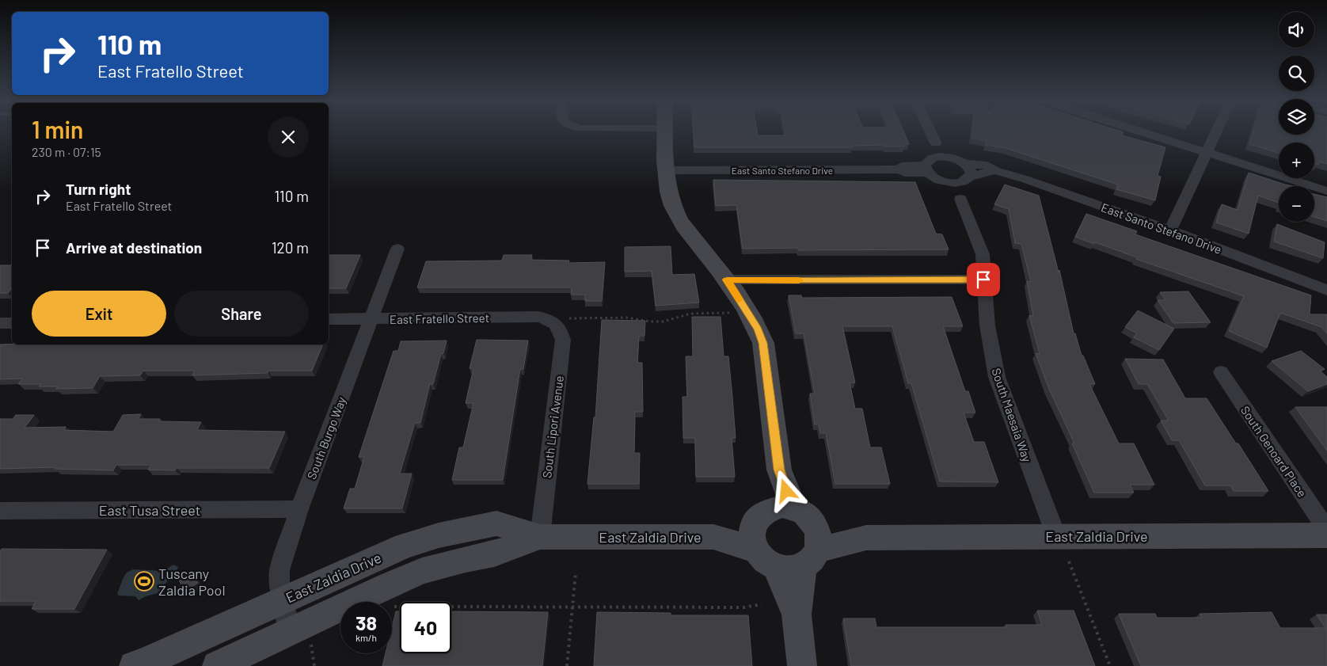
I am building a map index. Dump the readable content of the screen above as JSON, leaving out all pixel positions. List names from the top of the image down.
{
  "streets": {
    "street": [
      "East Santo Stefano Drive",
      "East Fratello Street",
      "South Maesaia Way",
      "South Lipori Avenue",
      "South Burgo Way",
      "South Genoard Place",
      "East Tusa Street",
      "East Zaldia Drive"
    ]
  },
  "crossings": [
    ["East Fratello Street", "South Lipori Avenue"],
    ["East Fratello Street", "South Burgo Way"],
    ["South Maesaia Way", "East Zaldia Drive"],
    ["South Lipori Avenue", "East Zaldia Drive"],
    ["South Burgo Way", "East Tusa Street"],
    ["South Burgo Way", "East Zaldia Drive"]
  ],
  "places": {
    "sports": ["Tuscany Zaldia Pool"]
  },
  "page": {
    "map_buttons": ["+", "−"],
    "turn": ["110 m", "East Fratello Street"],
    "heading": ["1 min", "230 m · 07:15"],
    "list": [
      {
        "name": "Turn right",
        "note": "East Fratello Street",
        "value": "110 m"
      },
      {
        "name": "Arrive at destination",
        "value": "120 m"
      }
    ],
    "buttons": ["Exit", "Share"],
    "speed": "38 km/h",
    "limit": "40"
  }
}
